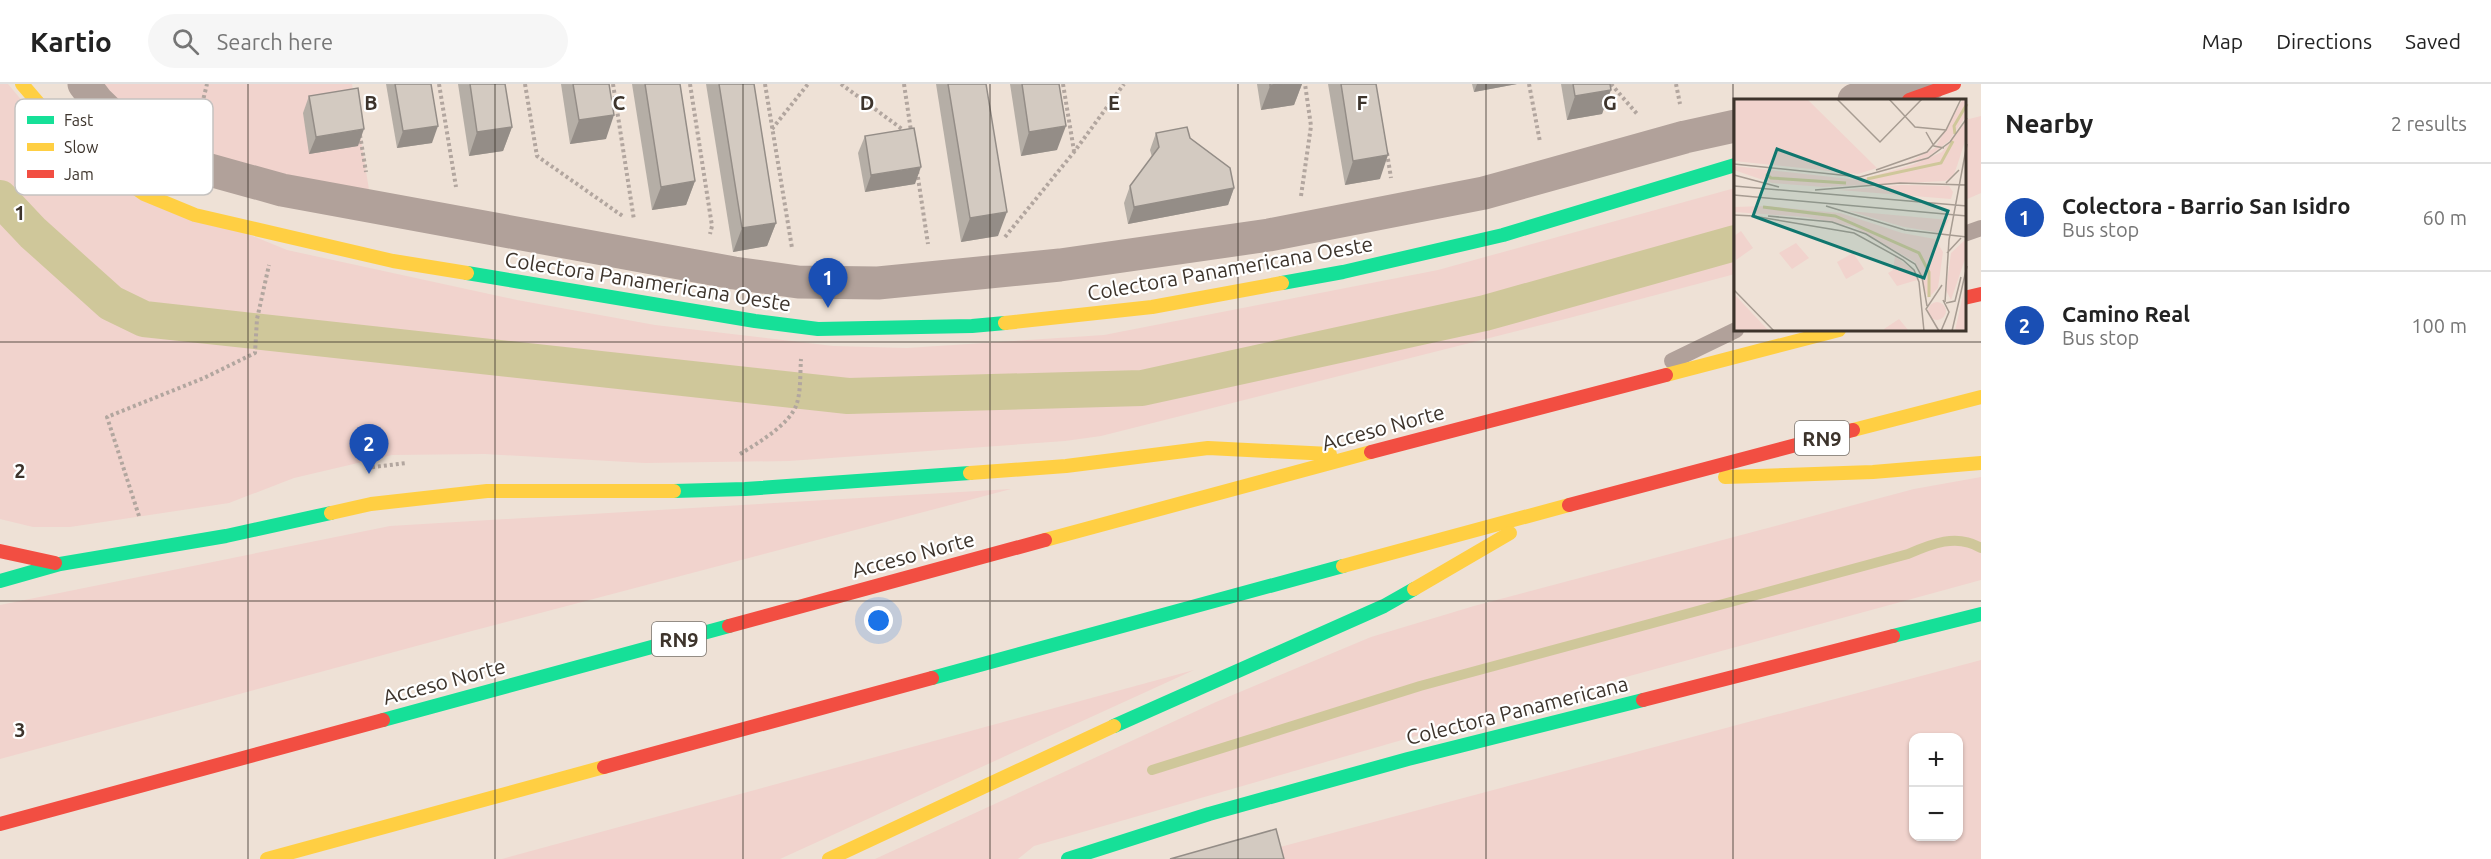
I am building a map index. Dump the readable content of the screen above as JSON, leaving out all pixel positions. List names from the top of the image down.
{
  "streets": {
    "main road": [
      "Colectora Panamericana Oeste",
      "Acceso Norte",
      "RN9",
      "Colectora Panamericana"
    ]
  },
  "legend": ["Fast", "Slow", "Jam"],
  "page": {
    "header": "Kartio",
    "search": "Search here",
    "nav": ["Map", "Directions", "Saved"],
    "heading": ["Nearby", "2 results"],
    "list": [
      {
        "mark": "1",
        "name": "Colectora - Barrio San Isidro",
        "note": "Bus stop",
        "value": "60 m"
      },
      {
        "mark": "2",
        "name": "Camino Real",
        "note": "Bus stop",
        "value": "100 m"
      }
    ],
    "pins": ["1", "2"],
    "map_buttons": ["+", "−"]
  },
  "grid": {
    "columns": [
      "B",
      "C",
      "D",
      "E",
      "F",
      "G"
    ],
    "rows": ["1", "2", "3"]
  }
}
